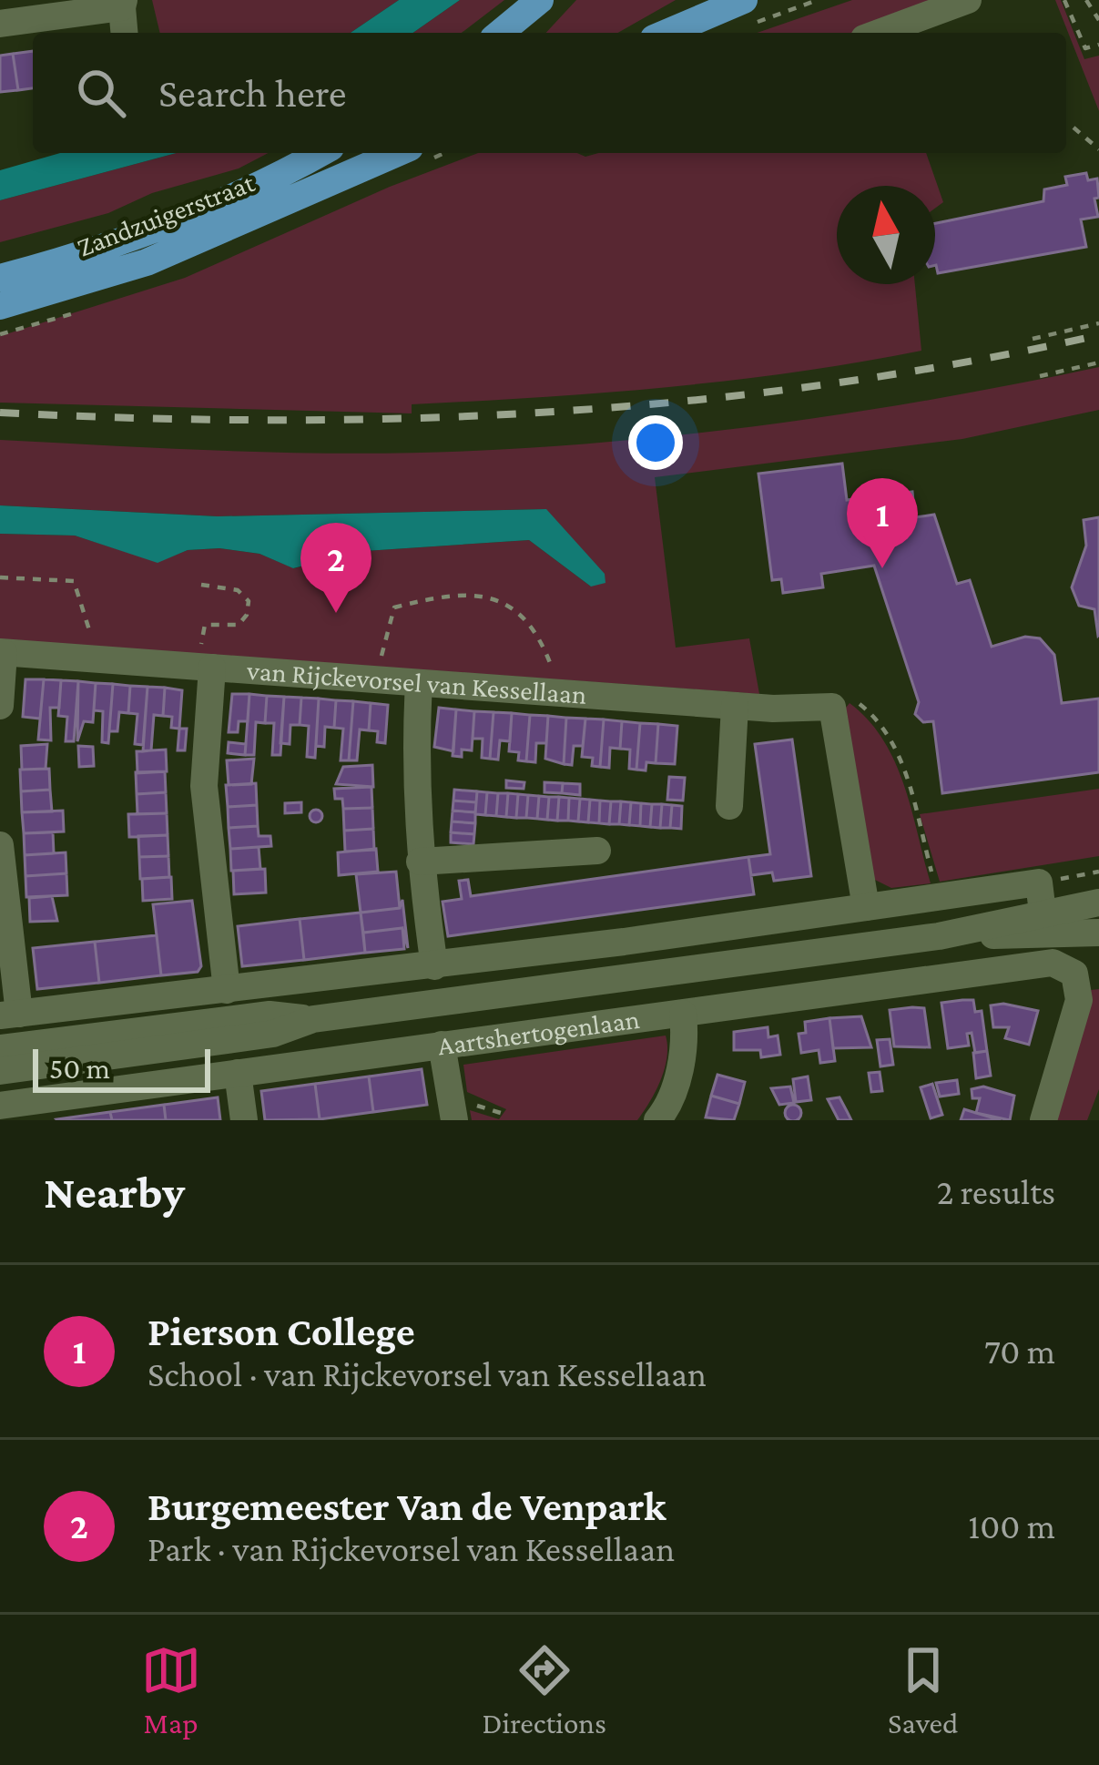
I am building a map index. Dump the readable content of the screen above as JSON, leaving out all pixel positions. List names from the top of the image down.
{
  "streets": {
    "main road": ["Zandzuigerstraat"],
    "street": ["van Rijckevorsel van Kessellaan", "Aartshertogenlaan"]
  },
  "scale_bar": "50 m",
  "north": "top",
  "page": {
    "search": "Search here",
    "pins": ["1", "2"],
    "scale": "50 m",
    "heading": ["Nearby", "2 results"],
    "list": [
      {
        "mark": "1",
        "name": "Pierson College",
        "note": "School · van Rijckevorsel van Kessellaan",
        "value": "70 m"
      },
      {
        "mark": "2",
        "name": "Burgemeester Van de Venpark",
        "note": "Park · van Rijckevorsel van Kessellaan",
        "value": "100 m"
      }
    ],
    "nav": ["Map", "Directions", "Saved"]
  }
}
